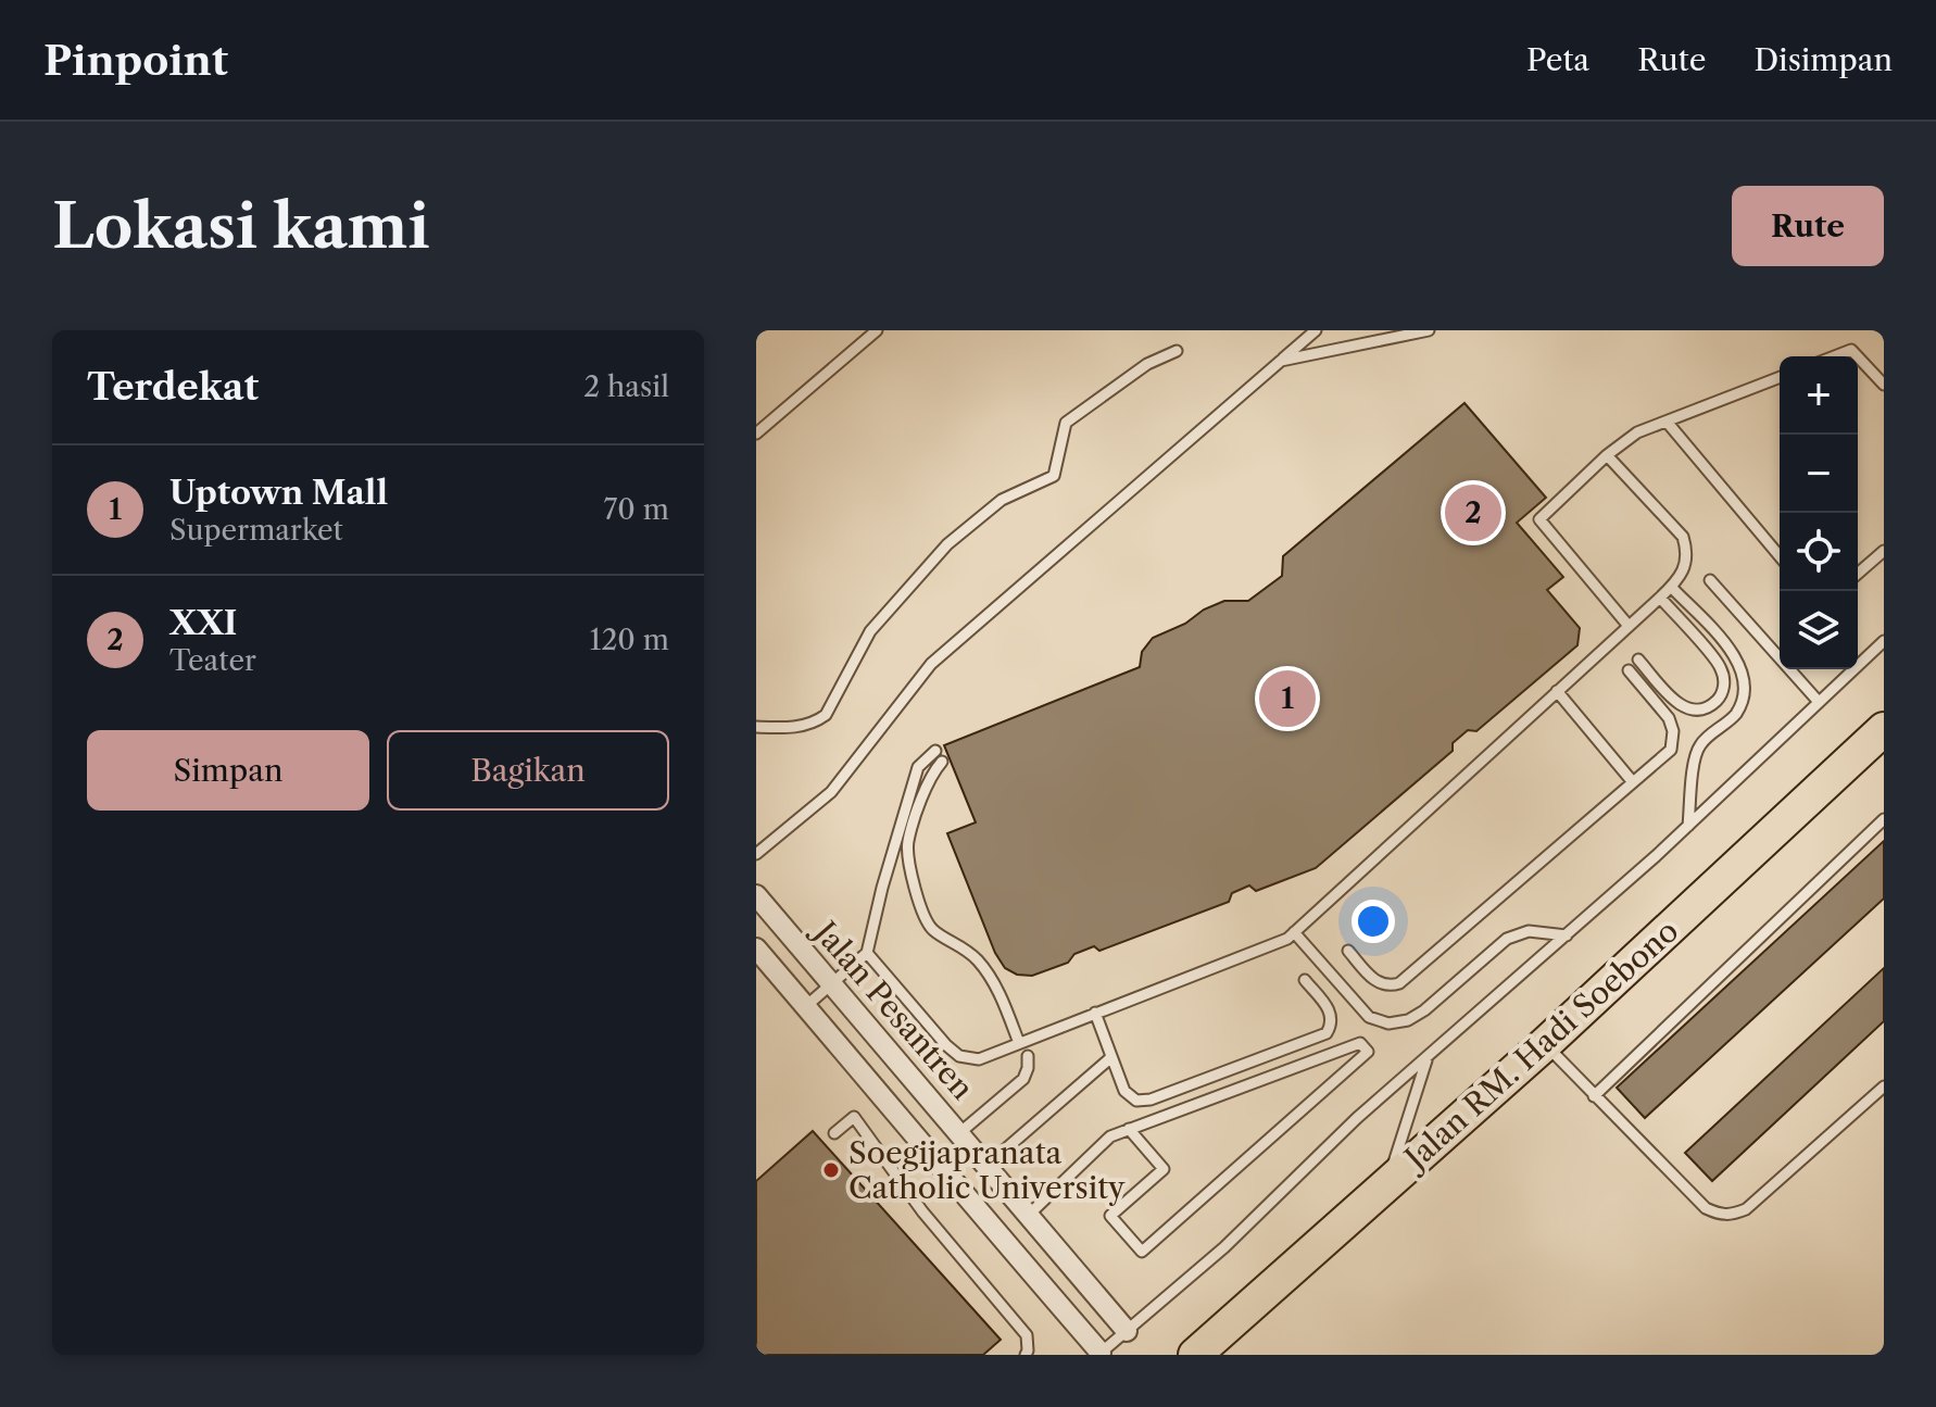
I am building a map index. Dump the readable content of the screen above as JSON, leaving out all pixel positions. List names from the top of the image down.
{
  "streets": {
    "main road": ["Jalan RM. Hadi Soebono"],
    "street": ["Jalan Pesantren"]
  },
  "places": ["Soegijapranata Catholic University"],
  "page": {
    "header": "Pinpoint",
    "nav": ["Peta", "Rute", "Disimpan"],
    "buttons": [
      "Rute",
      ["Simpan", "Bagikan"]
    ],
    "title": "Lokasi kami",
    "heading": ["Terdekat", "2 hasil"],
    "map_buttons": ["+", "−"],
    "list": [
      {
        "mark": "1",
        "name": "Uptown Mall",
        "note": "Supermarket",
        "value": "70 m"
      },
      {
        "mark": "2",
        "name": "XXI",
        "note": "Teater",
        "value": "120 m"
      }
    ],
    "pins": ["2", "1"]
  }
}
